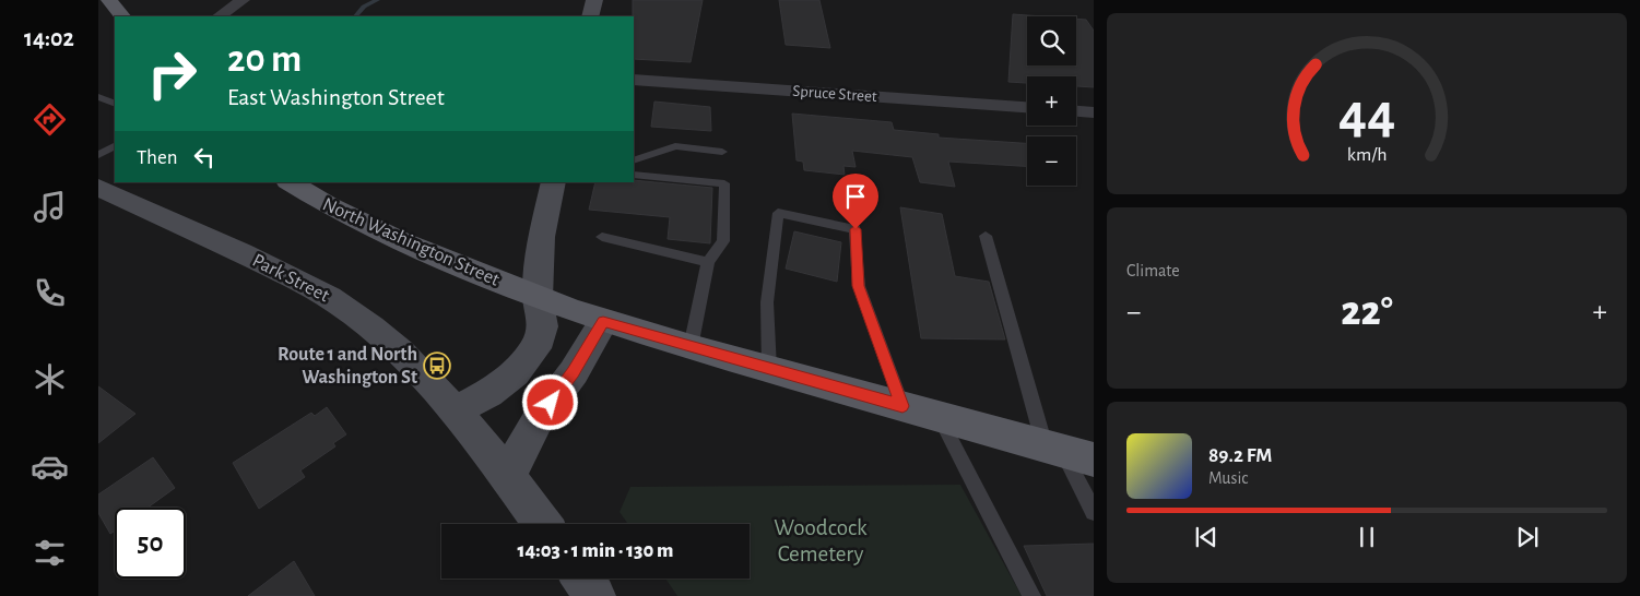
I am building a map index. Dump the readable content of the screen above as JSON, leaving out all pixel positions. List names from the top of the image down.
{
  "streets": {
    "main road": ["North Washington Street", "Park Street"],
    "street": ["Spruce Street"]
  },
  "parks": ["Woodcock Cemetery"],
  "places": {
    "bus stop": ["Route 1 and North Washington St"]
  },
  "page": {
    "tabs": "14:02",
    "map_buttons": ["+", "−"],
    "turn": ["20 m", "East Washington Street"],
    "then": "Then",
    "tile": "Climate",
    "heat": ["−", "22°", "+"],
    "song": ["89.2 FM", "Music"],
    "limit": "50",
    "trip": "14:03 · 1 min · 130 m",
    "gauge": ["44", "km/h"]
  }
}
